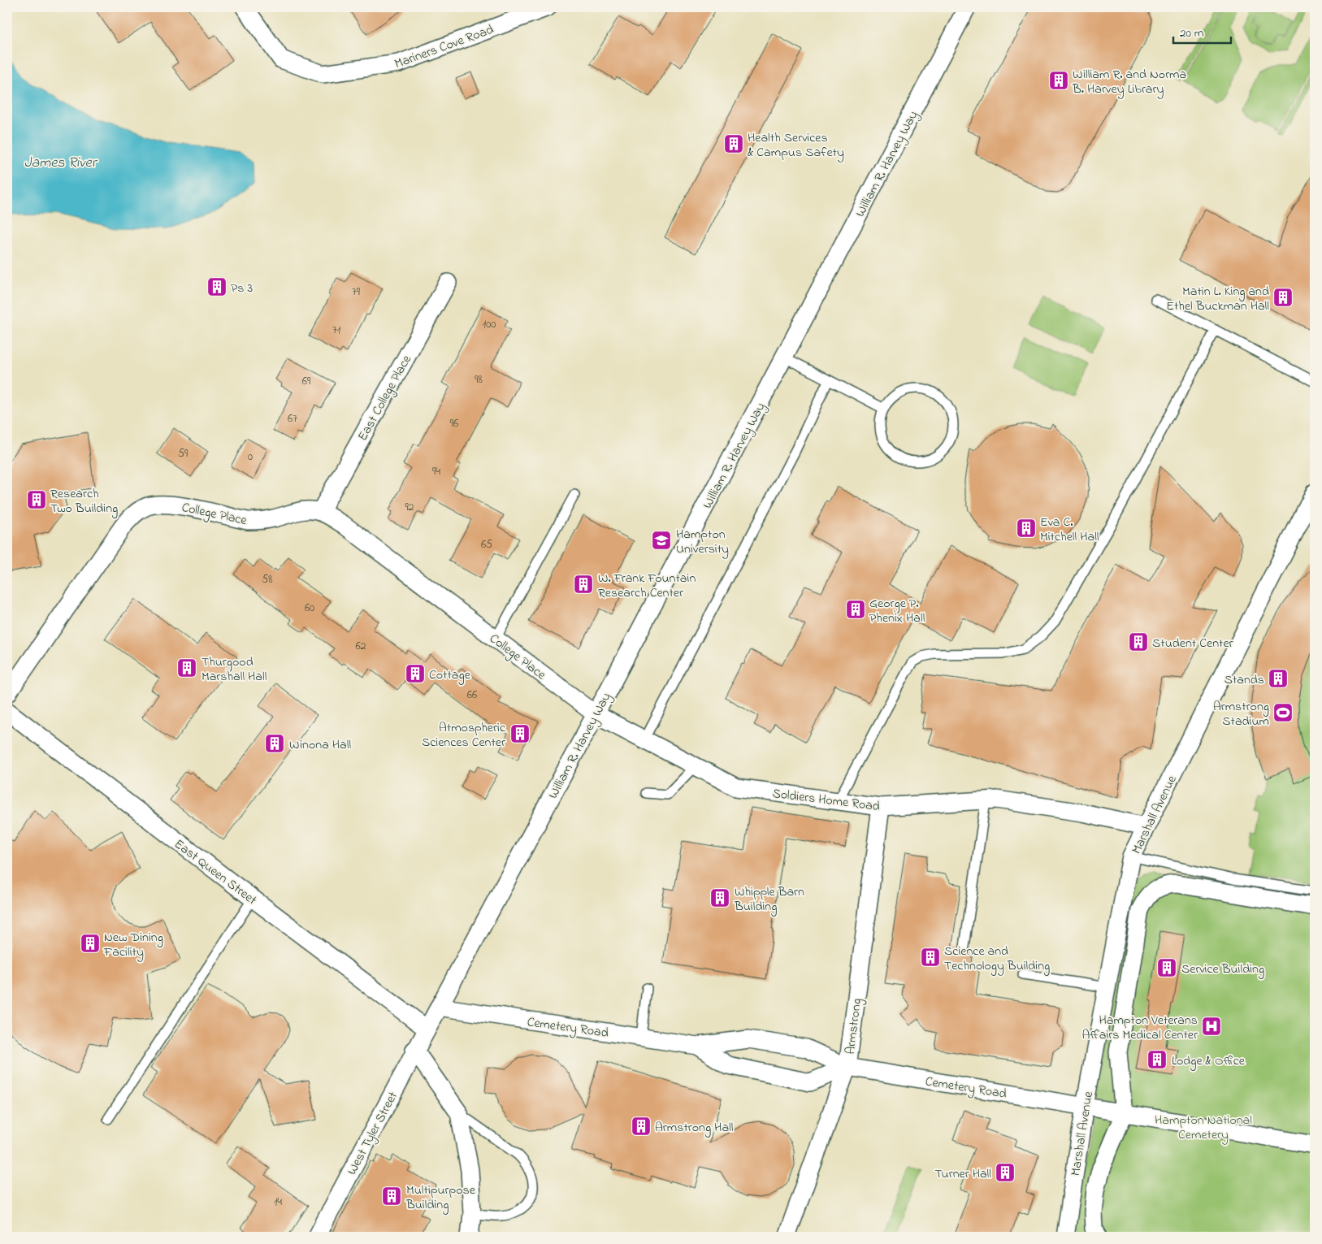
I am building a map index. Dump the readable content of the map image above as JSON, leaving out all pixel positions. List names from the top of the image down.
{
  "streets": {
    "street": [
      "Mariners Cove Road",
      "William R. Harvey Way",
      "East College Place",
      "College Place",
      "Soldiers Home Road",
      "Marshall Avenue",
      "East Queen Street",
      "Cemetery Road",
      "Armstrong",
      "West Tyler Street"
    ]
  },
  "crossings": [
    ["William R. Harvey Way", "College Place"],
    ["William R. Harvey Way", "Soldiers Home Road"],
    ["William R. Harvey Way", "East Queen Street"],
    ["William R. Harvey Way", "Cemetery Road"],
    ["William R. Harvey Way", "West Tyler Street"],
    ["East College Place", "College Place"],
    ["College Place", "Soldiers Home Road"],
    ["Soldiers Home Road", "Marshall Avenue"],
    ["Soldiers Home Road", "Armstrong"],
    ["Marshall Avenue", "Cemetery Road"],
    ["East Queen Street", "West Tyler Street"],
    ["Cemetery Road", "Armstrong"]
  ],
  "water": ["James River"],
  "parks": ["Hampton National Cemetery"],
  "places": {
    "building": [
      "William R. and Norma B. Harvey Library",
      "Health Services & Campus Safety",
      "Ps 3",
      "Matin L. King and Ethel Buckman Hall",
      "Research Two Building",
      "Eva C. Mitchell Hall",
      "W. Frank Fountain Research Center",
      "George P. Phenix Hall",
      "Student Center",
      "Thurgood Marshall Hall",
      "Cottage",
      "Stands",
      "Atmospheric Sciences Center",
      "Winona Hall",
      "Whipple Barn Building",
      "New Dining Facility",
      "Science and Technology Building",
      "Service Building",
      "Lodge & Office",
      "Armstrong Hall",
      "Turner Hall",
      "Multipurpose Building"
    ],
    "school or university": ["Hampton University"],
    "sports": ["Armstrong Stadium"],
    "hospital": ["Hampton Veterans Affairs Medical Center"]
  },
  "house_numbers": [
    "79",
    "100",
    "71",
    "98",
    "69",
    "67",
    "96",
    "59",
    "0",
    "94",
    "92",
    "65",
    "58",
    "60",
    "62",
    "66",
    "14"
  ],
  "scale_bar": "20 m"
}
